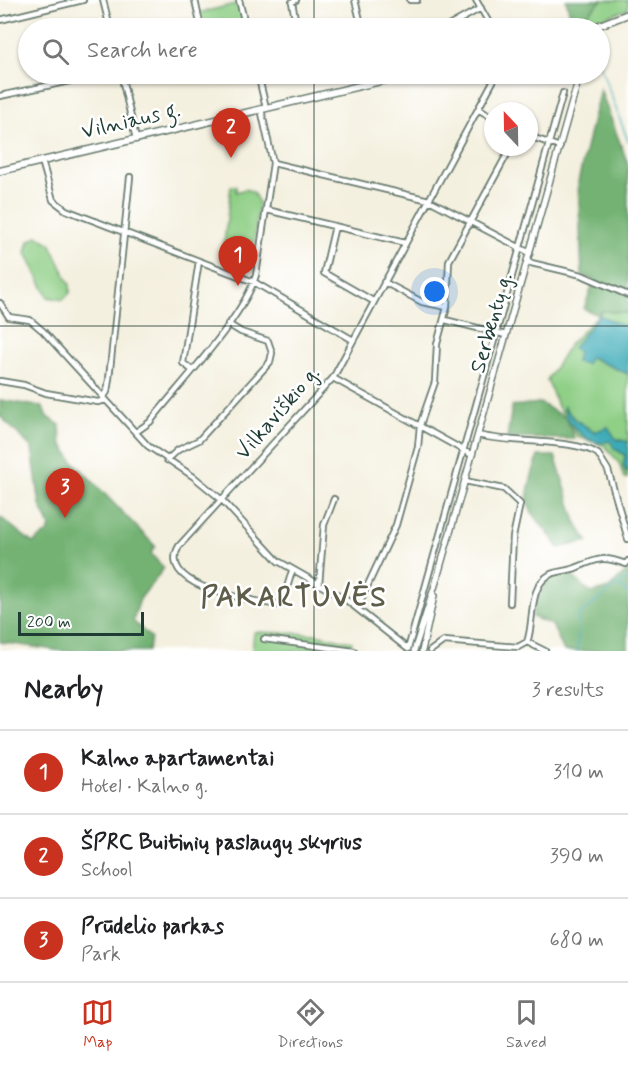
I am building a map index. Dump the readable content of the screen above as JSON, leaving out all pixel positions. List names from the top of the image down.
{
  "streets": {
    "highway": ["Vilniaus g."],
    "main road": ["Serbentų g."],
    "street": ["Vilkaviškio g."]
  },
  "districts": ["PAKARTUVĖS"],
  "scale_bar": "200 m",
  "north": "top",
  "page": {
    "search": "Search here",
    "pins": ["2", "1", "3"],
    "scale": "200 m",
    "heading": ["Nearby", "3 results"],
    "list": [
      {
        "mark": "1",
        "name": "Kalno apartamentai",
        "note": "Hotel · Kalno g.",
        "value": "310 m"
      },
      {
        "mark": "2",
        "name": "ŠPRC Buitinių paslaugų skyrius",
        "note": "School",
        "value": "390 m"
      },
      {
        "mark": "3",
        "name": "Prūdelio parkas",
        "note": "Park",
        "value": "680 m"
      }
    ],
    "nav": ["Map", "Directions", "Saved"]
  }
}
